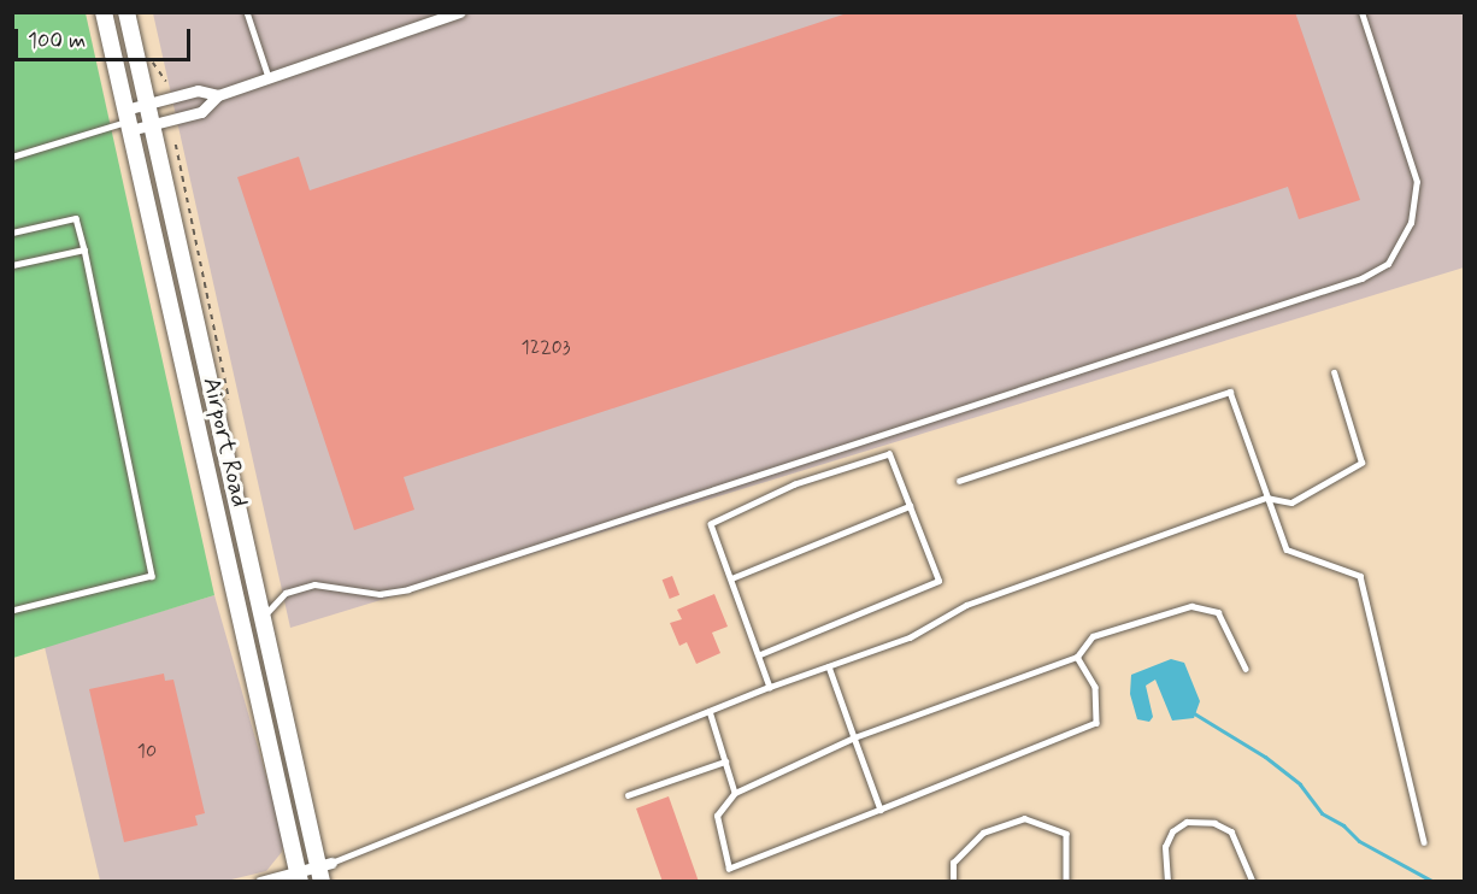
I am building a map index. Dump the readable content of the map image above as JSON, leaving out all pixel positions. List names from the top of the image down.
{
  "streets": {
    "main road": ["Airport Road"]
  },
  "house_numbers": ["12203", "10"],
  "scale_bar": "100 m"
}
